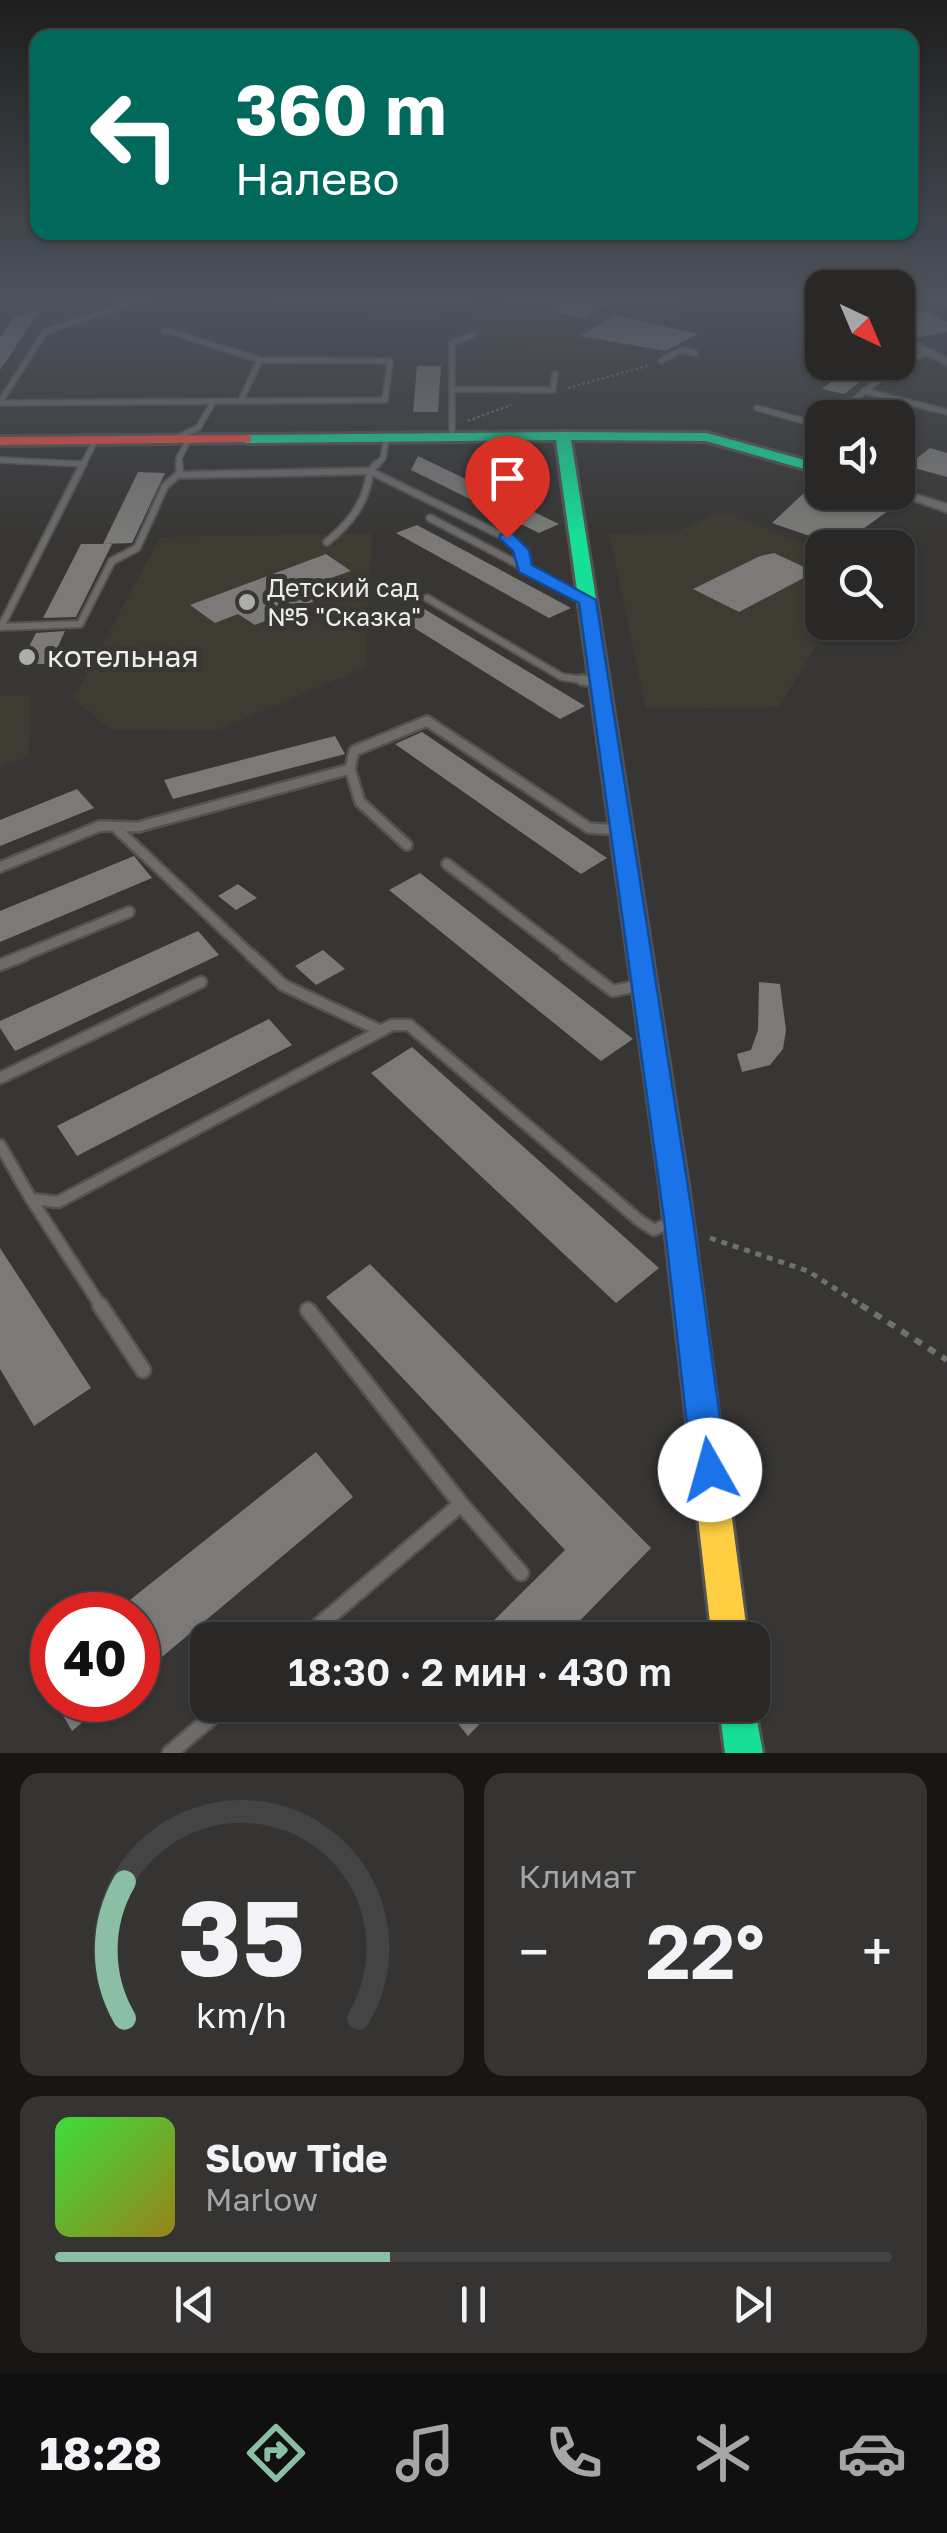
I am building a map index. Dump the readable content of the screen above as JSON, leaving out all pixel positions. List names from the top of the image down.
{
  "places": ["Детский сад №5 \"Сказка\"", "котельная"],
  "north": "bottom right",
  "page": {
    "turn": ["360 m", "Налево"],
    "limit": "40",
    "trip": "18:30 · 2 мин · 430 m",
    "tile": "Климат",
    "heat": ["−", "22°", "+"],
    "song": ["Slow Tide", "Marlow"],
    "tabs": "18:28",
    "gauge": ["35", "km/h"]
  }
}
